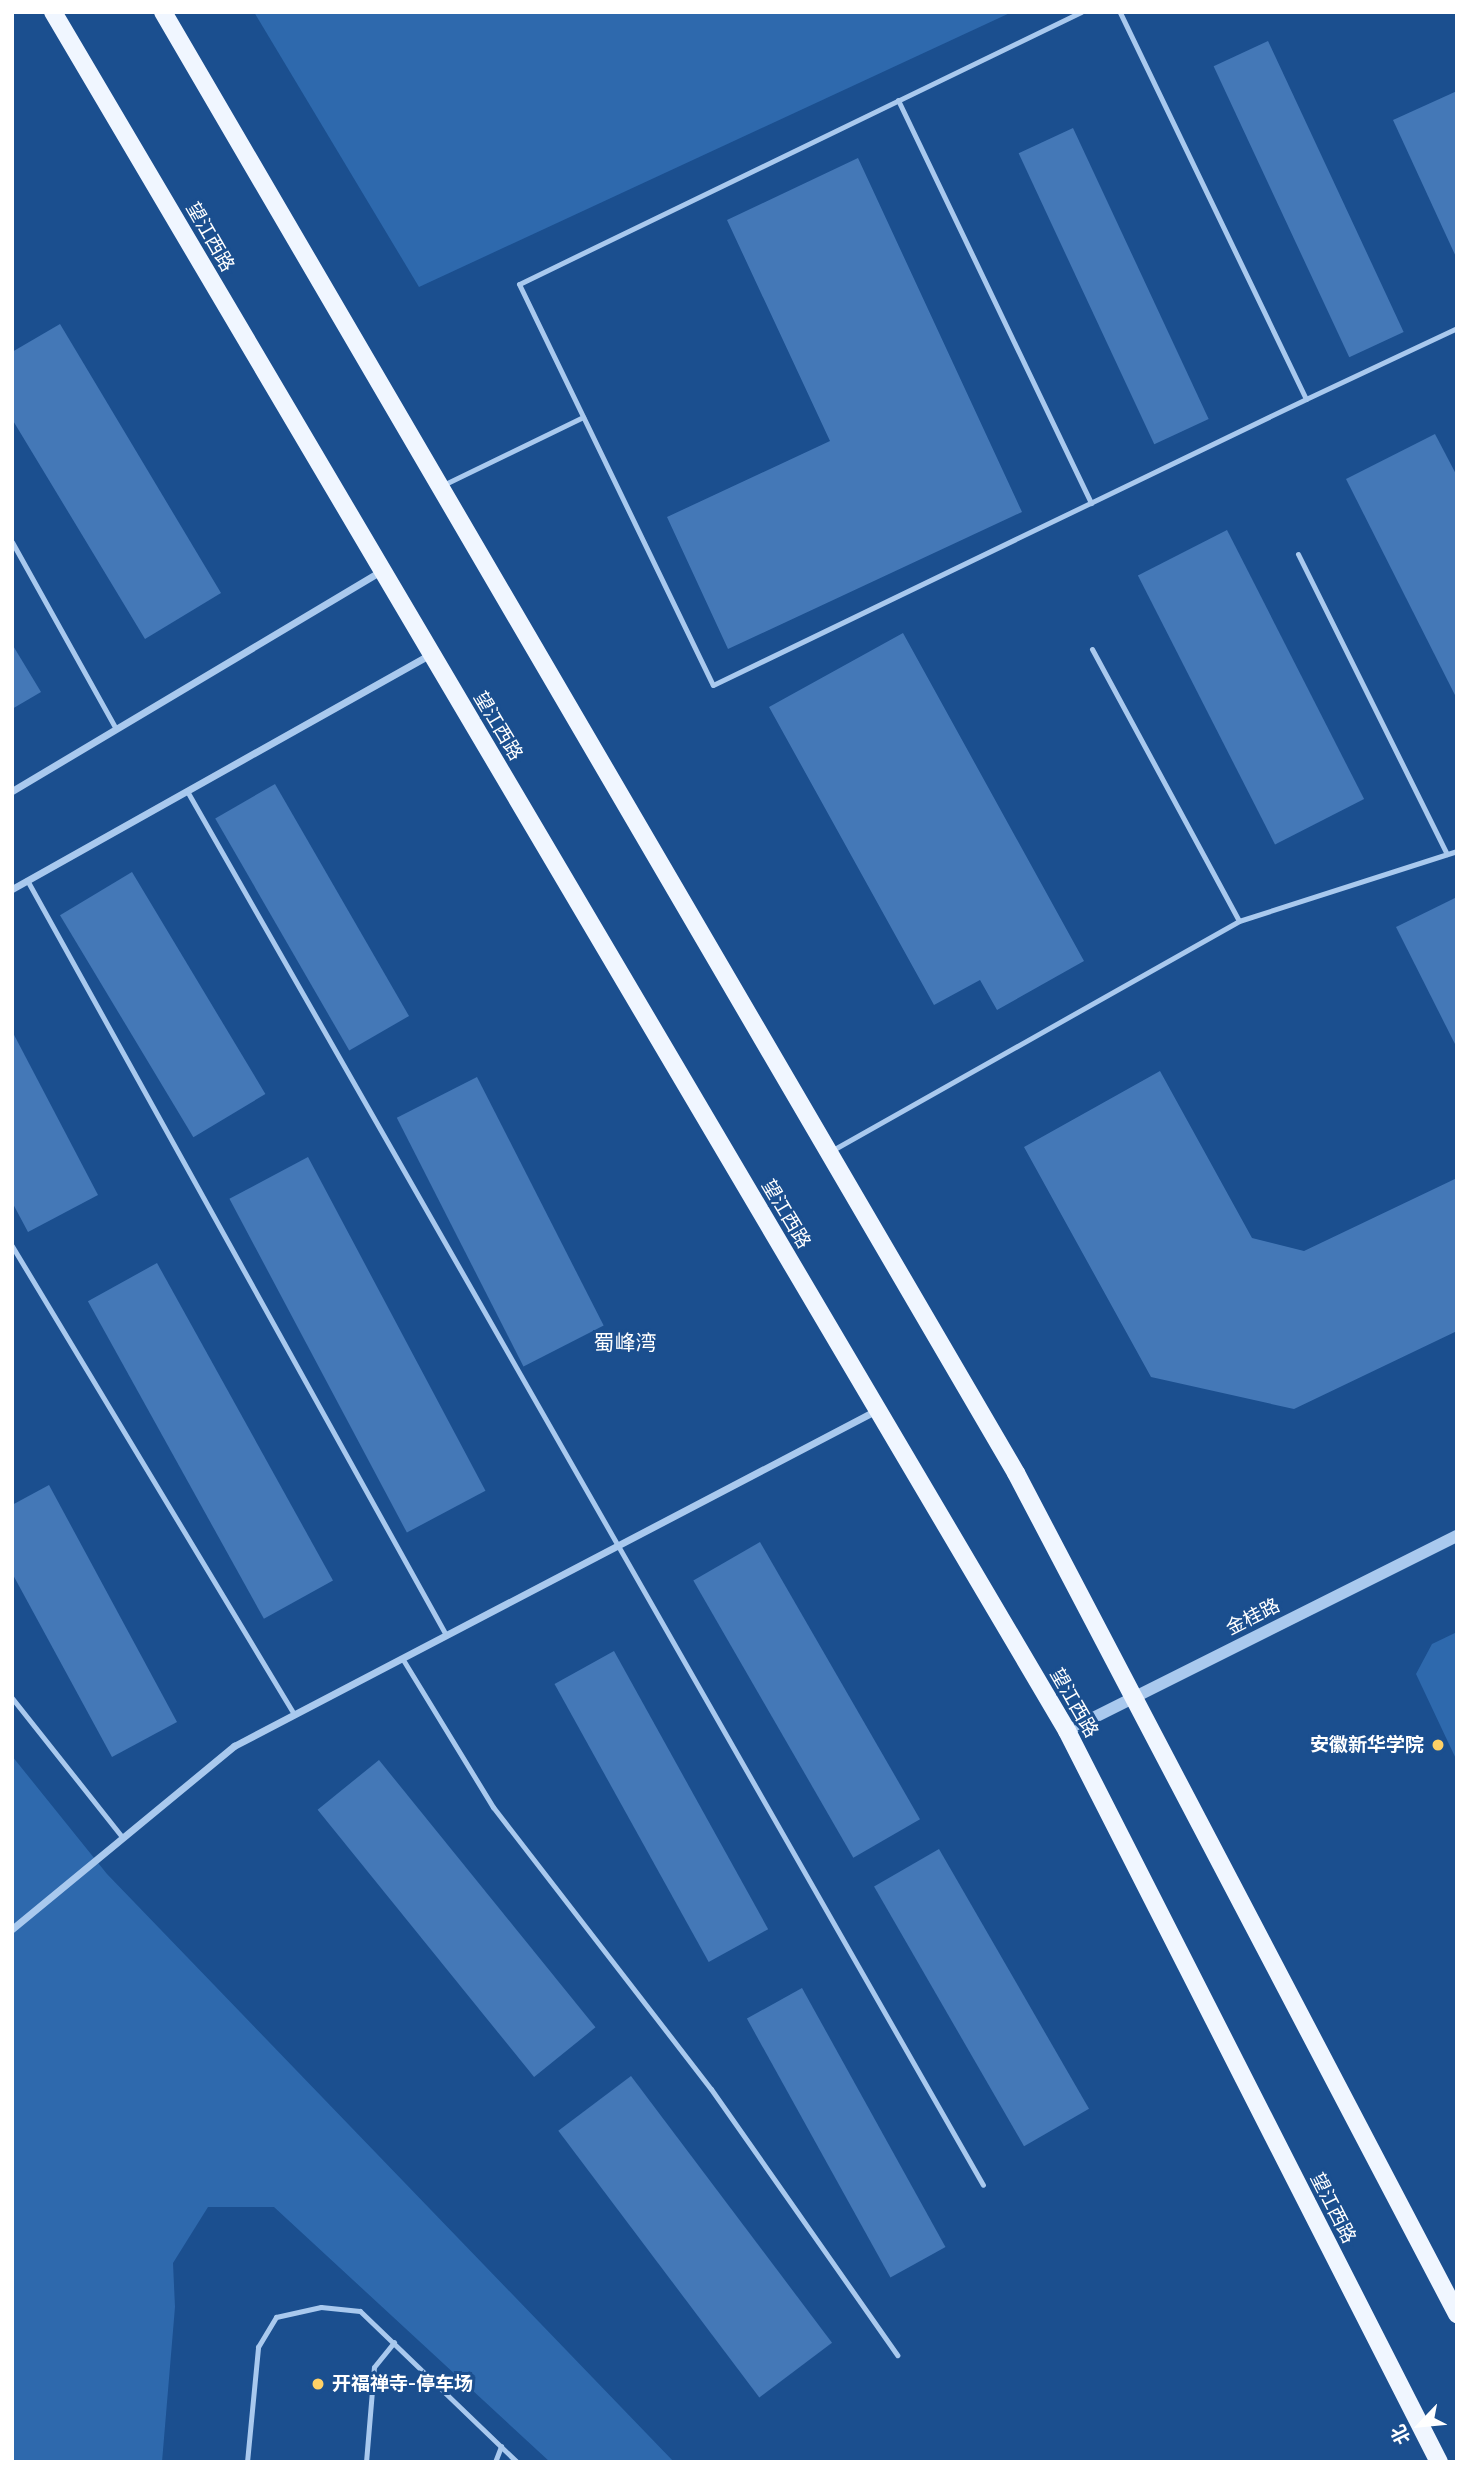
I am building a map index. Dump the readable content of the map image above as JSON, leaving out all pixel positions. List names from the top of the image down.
{
  "streets": {
    "main road": ["望江西路"],
    "street": ["金桂路"]
  },
  "crossings": [
    ["望江西路", "金桂路"]
  ],
  "districts": ["蜀峰湾"],
  "places": ["安徽新华学院", "开福禅寺-停车场"],
  "north": "bottom left"
}
